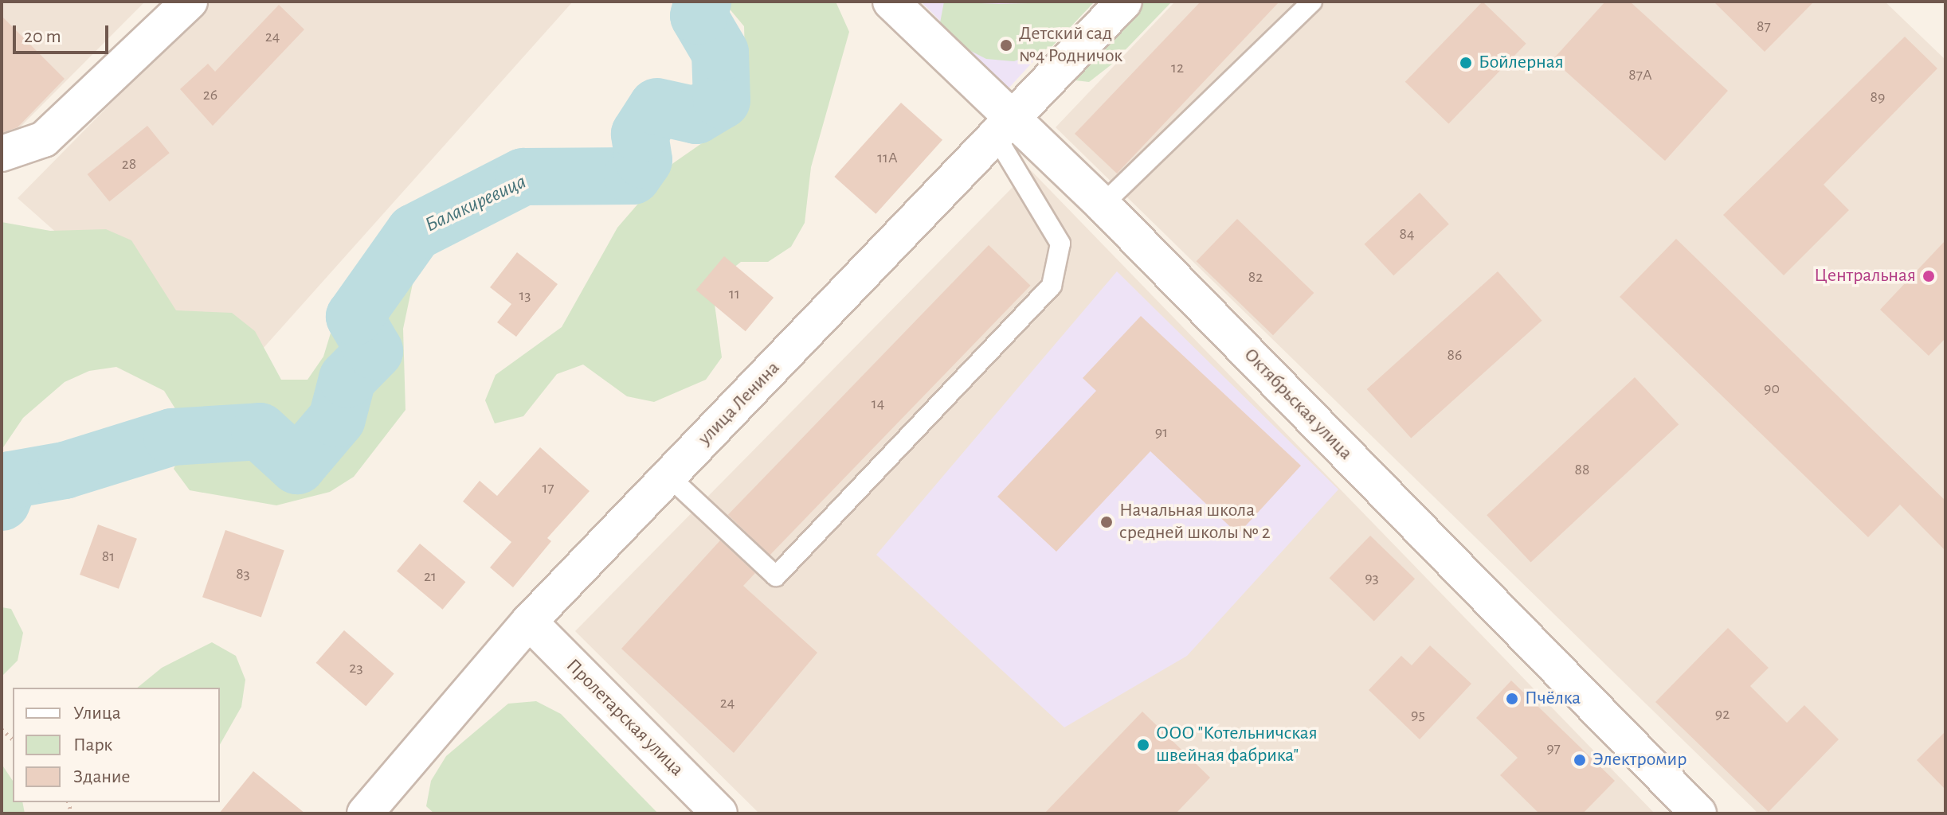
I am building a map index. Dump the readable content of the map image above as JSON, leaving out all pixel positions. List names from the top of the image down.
{
  "streets": {
    "street": ["улица Ленина", "Октябрьская улица", "Пролетарская улица"]
  },
  "crossings": [
    ["улица Ленина", "Октябрьская улица"],
    ["улица Ленина", "Пролетарская улица"]
  ],
  "water": ["Балакиревица"],
  "places": [
    "Детский сад №4 Родничок",
    "Бойлерная",
    "Центральная",
    "Начальная школа средней школы № 2",
    "Пчёлка",
    "ООО \"Котельничская швейная фабрика\"",
    "Электромир"
  ],
  "house_numbers": [
    "87",
    "24",
    "12",
    "87А",
    "26",
    "89",
    "11А",
    "28",
    "84",
    "82",
    "11",
    "13",
    "86",
    "90",
    "14",
    "91",
    "88",
    "17",
    "81",
    "83",
    "21",
    "93",
    "23",
    "24",
    "92",
    "95",
    "97"
  ],
  "legend": ["Улица", "Парк", "Здание"],
  "scale_bar": "20 m"
}
